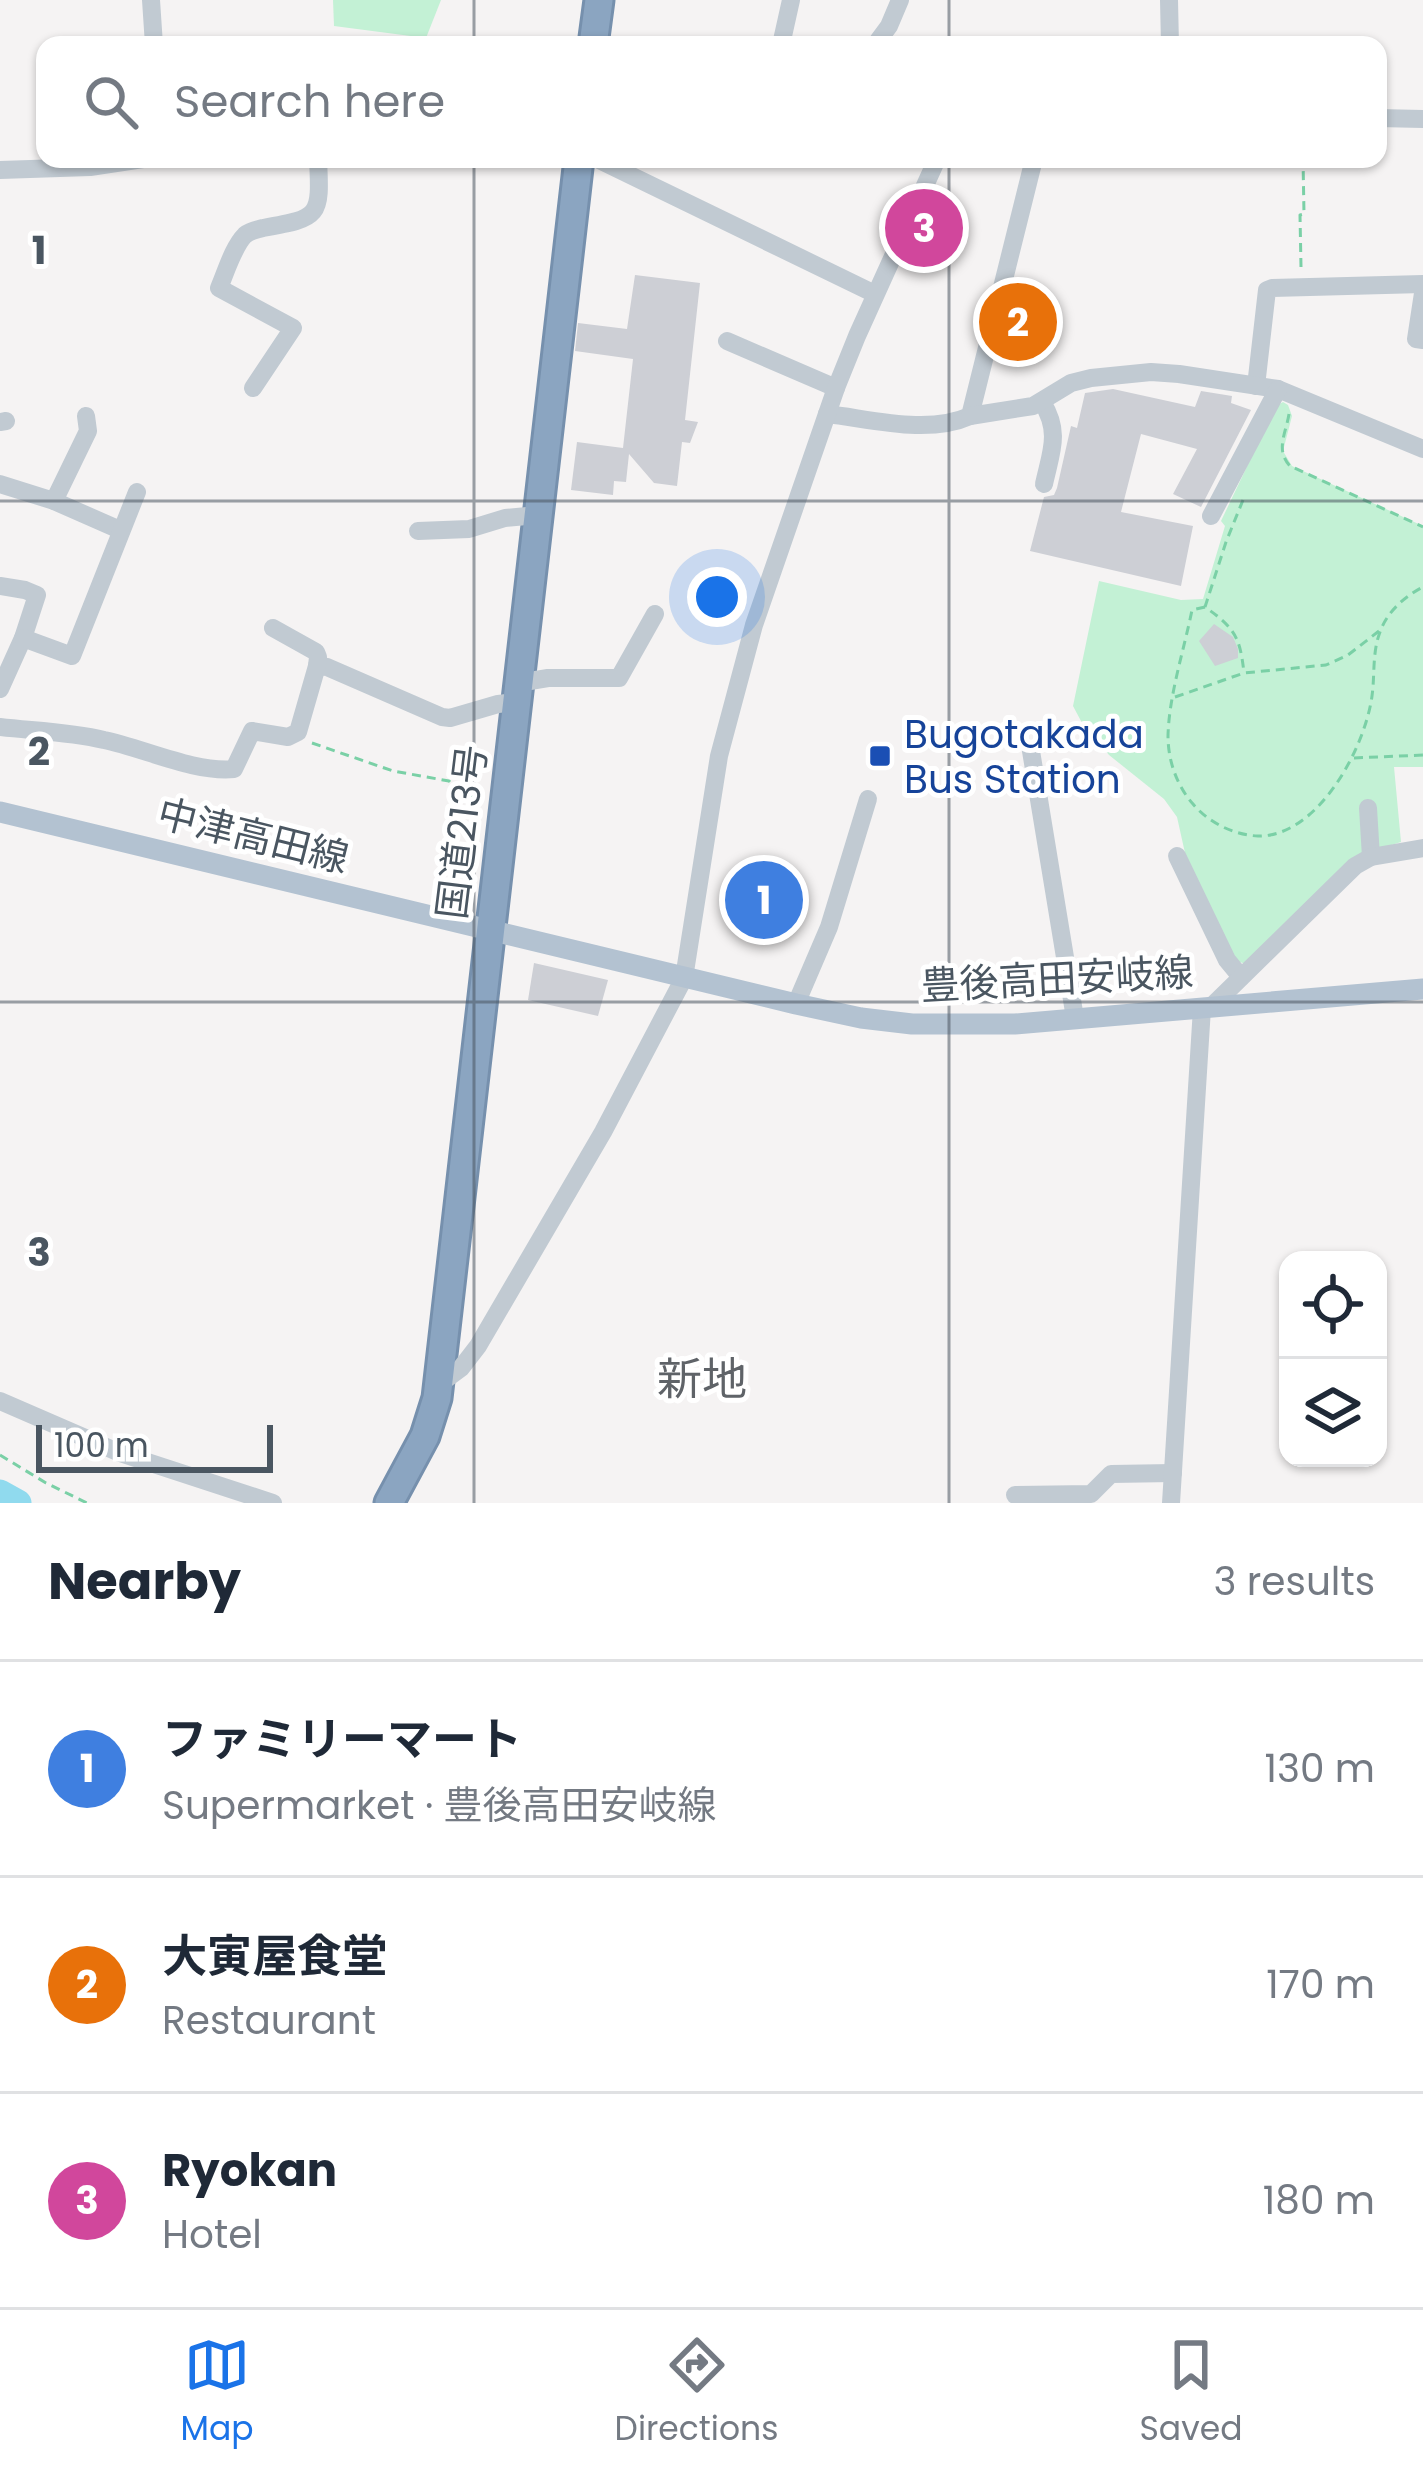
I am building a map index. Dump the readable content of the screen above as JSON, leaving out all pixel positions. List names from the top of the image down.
{
  "streets": {
    "highway": ["国道213号"],
    "main road": ["中津高田線", "豊後高田安岐線"]
  },
  "crossings": [
    ["国道213号", "中津高田線"],
    ["国道213号", "豊後高田安岐線"],
    ["中津高田線", "豊後高田安岐線"]
  ],
  "districts": ["新地"],
  "places": {
    "transit": ["Bugotakada Bus Station"]
  },
  "scale_bar": "100 m",
  "page": {
    "search": "Search here",
    "pins": ["3", "2", "1"],
    "scale": "100 m",
    "heading": ["Nearby", "3 results"],
    "list": [
      {
        "mark": "1",
        "name": "ファミリーマート",
        "note": "Supermarket · 豊後高田安岐線",
        "value": "130 m"
      },
      {
        "mark": "2",
        "name": "大寅屋食堂",
        "note": "Restaurant",
        "value": "170 m"
      },
      {
        "mark": "3",
        "name": "Ryokan",
        "note": "Hotel",
        "value": "180 m"
      }
    ],
    "nav": ["Map", "Directions", "Saved"]
  },
  "grid": {
    "rows": ["1", "2", "3"]
  }
}
